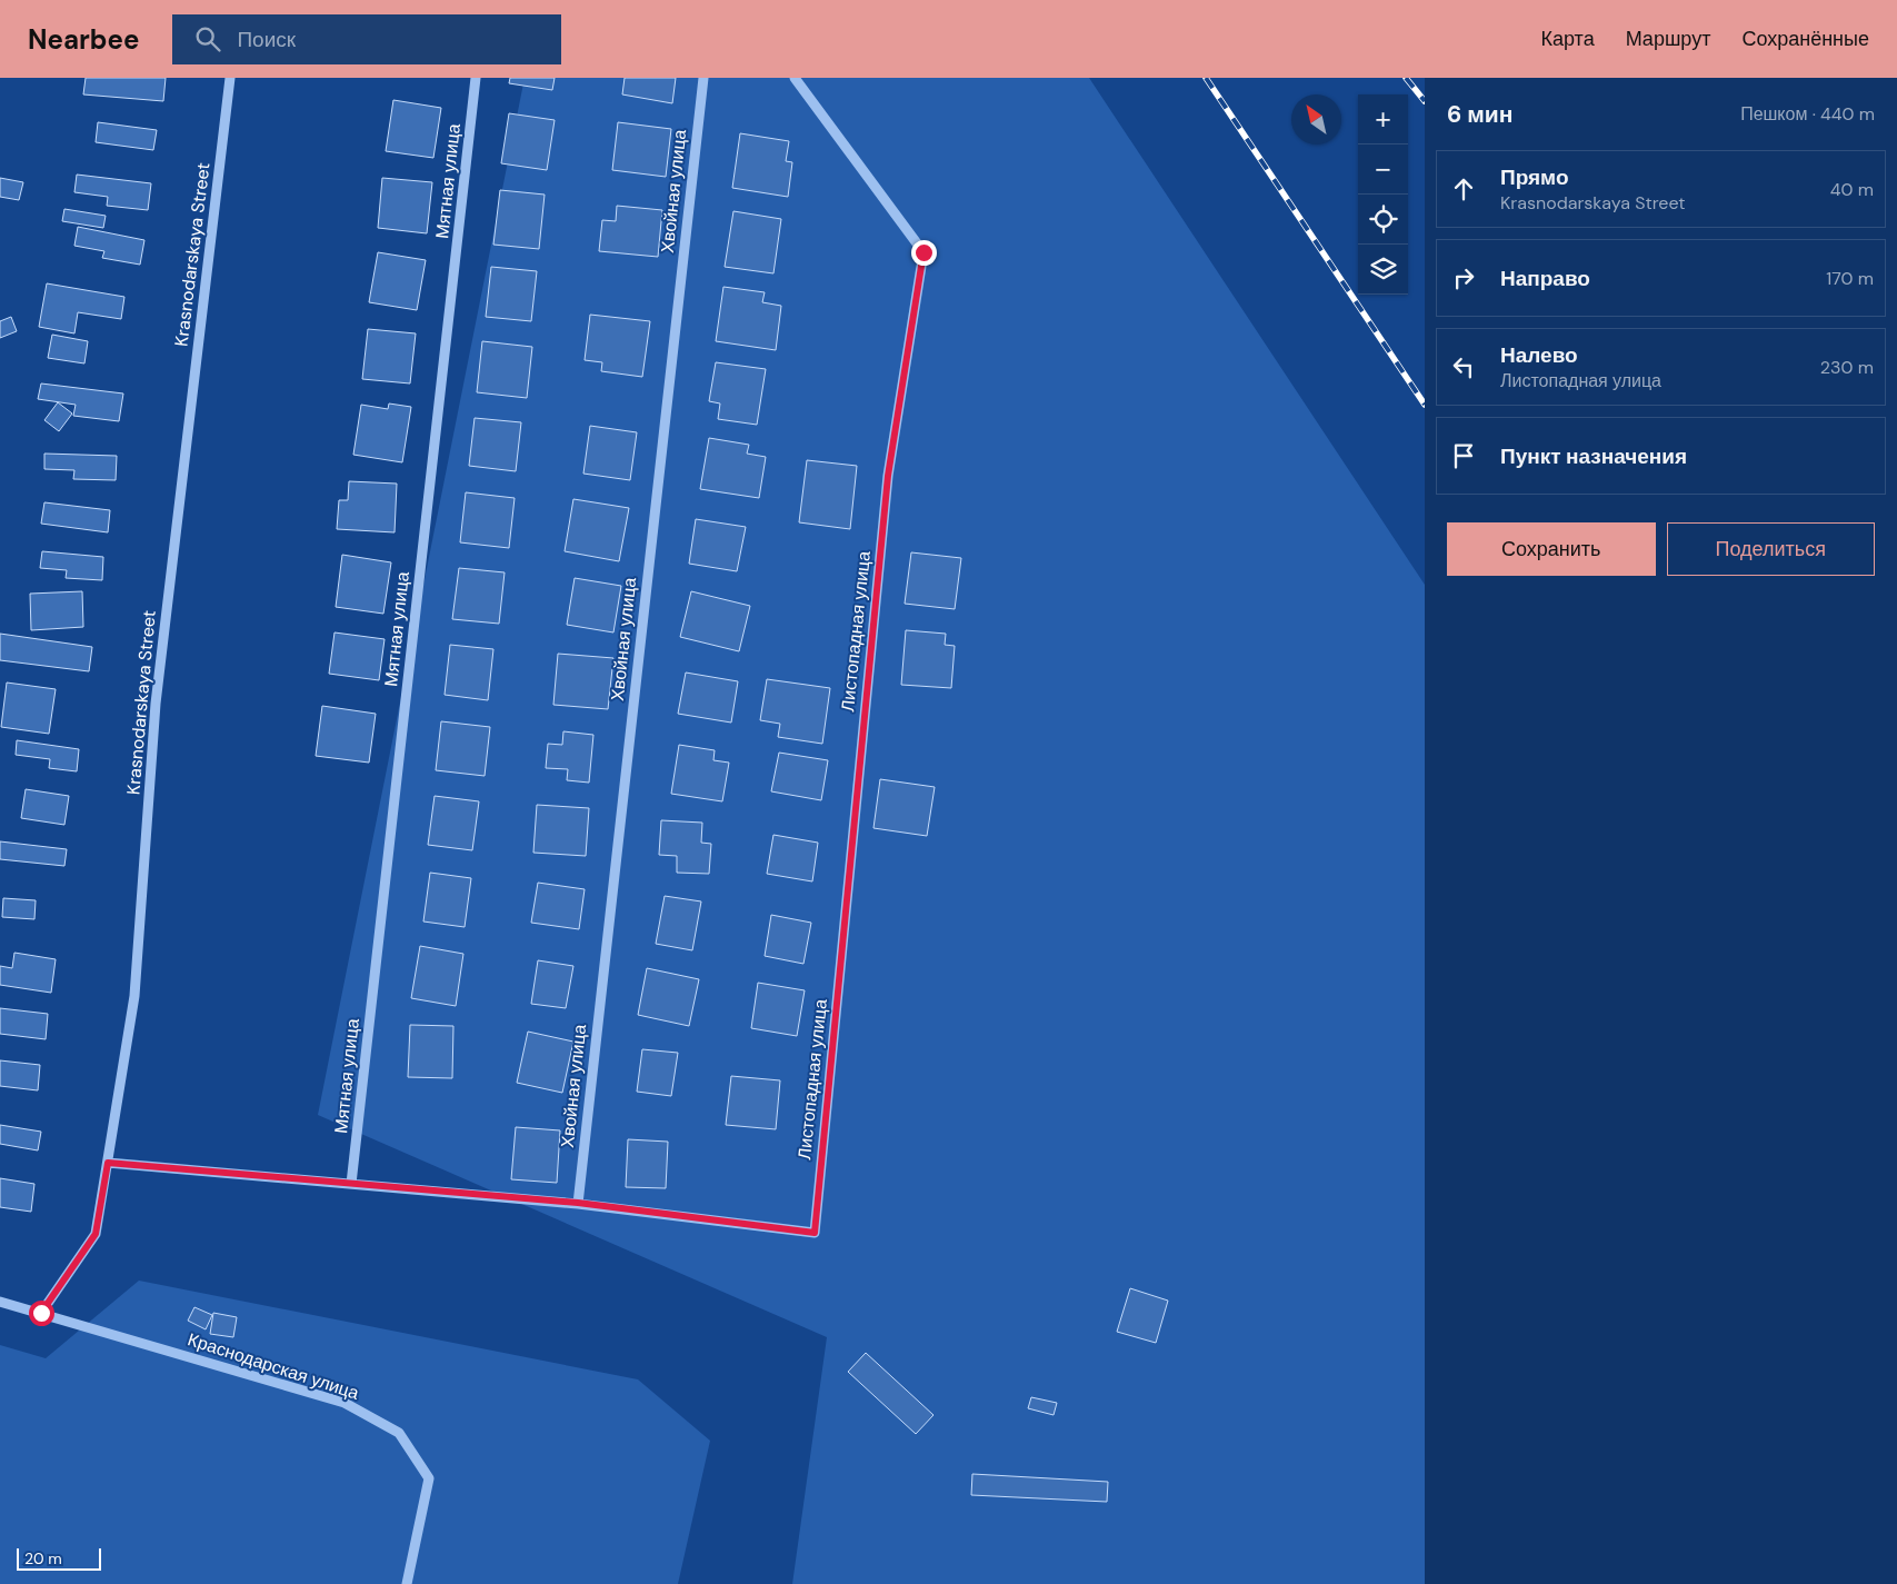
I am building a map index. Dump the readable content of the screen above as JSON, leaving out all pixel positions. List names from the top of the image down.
{
  "streets": {
    "street": [
      "Мятная улица",
      "Хвойная улица",
      "Krasnodarskaya Street",
      "Листопадная улица",
      "Краснодарская улица"
    ]
  },
  "crossings": [
    ["Хвойная улица", "Листопадная улица"],
    ["Krasnodarskaya Street", "Краснодарская улица"]
  ],
  "scale_bar": "20 m",
  "north": "top left",
  "page": {
    "header": "Nearbee",
    "search": "Поиск",
    "nav": ["Карта", "Маршрут", "Сохранённые"],
    "heading": ["6 мин", "Пешком · 440 m"],
    "map_buttons": ["+", "−"],
    "list": [
      ["Прямо", "Krasnodarskaya Street", "40 m"],
      ["Направо", "170 m"],
      ["Налево", "Листопадная улица", "230 m"],
      "Пункт назначения"
    ],
    "buttons": ["Сохранить", "Поделиться"],
    "scale": "20 m"
  }
}
